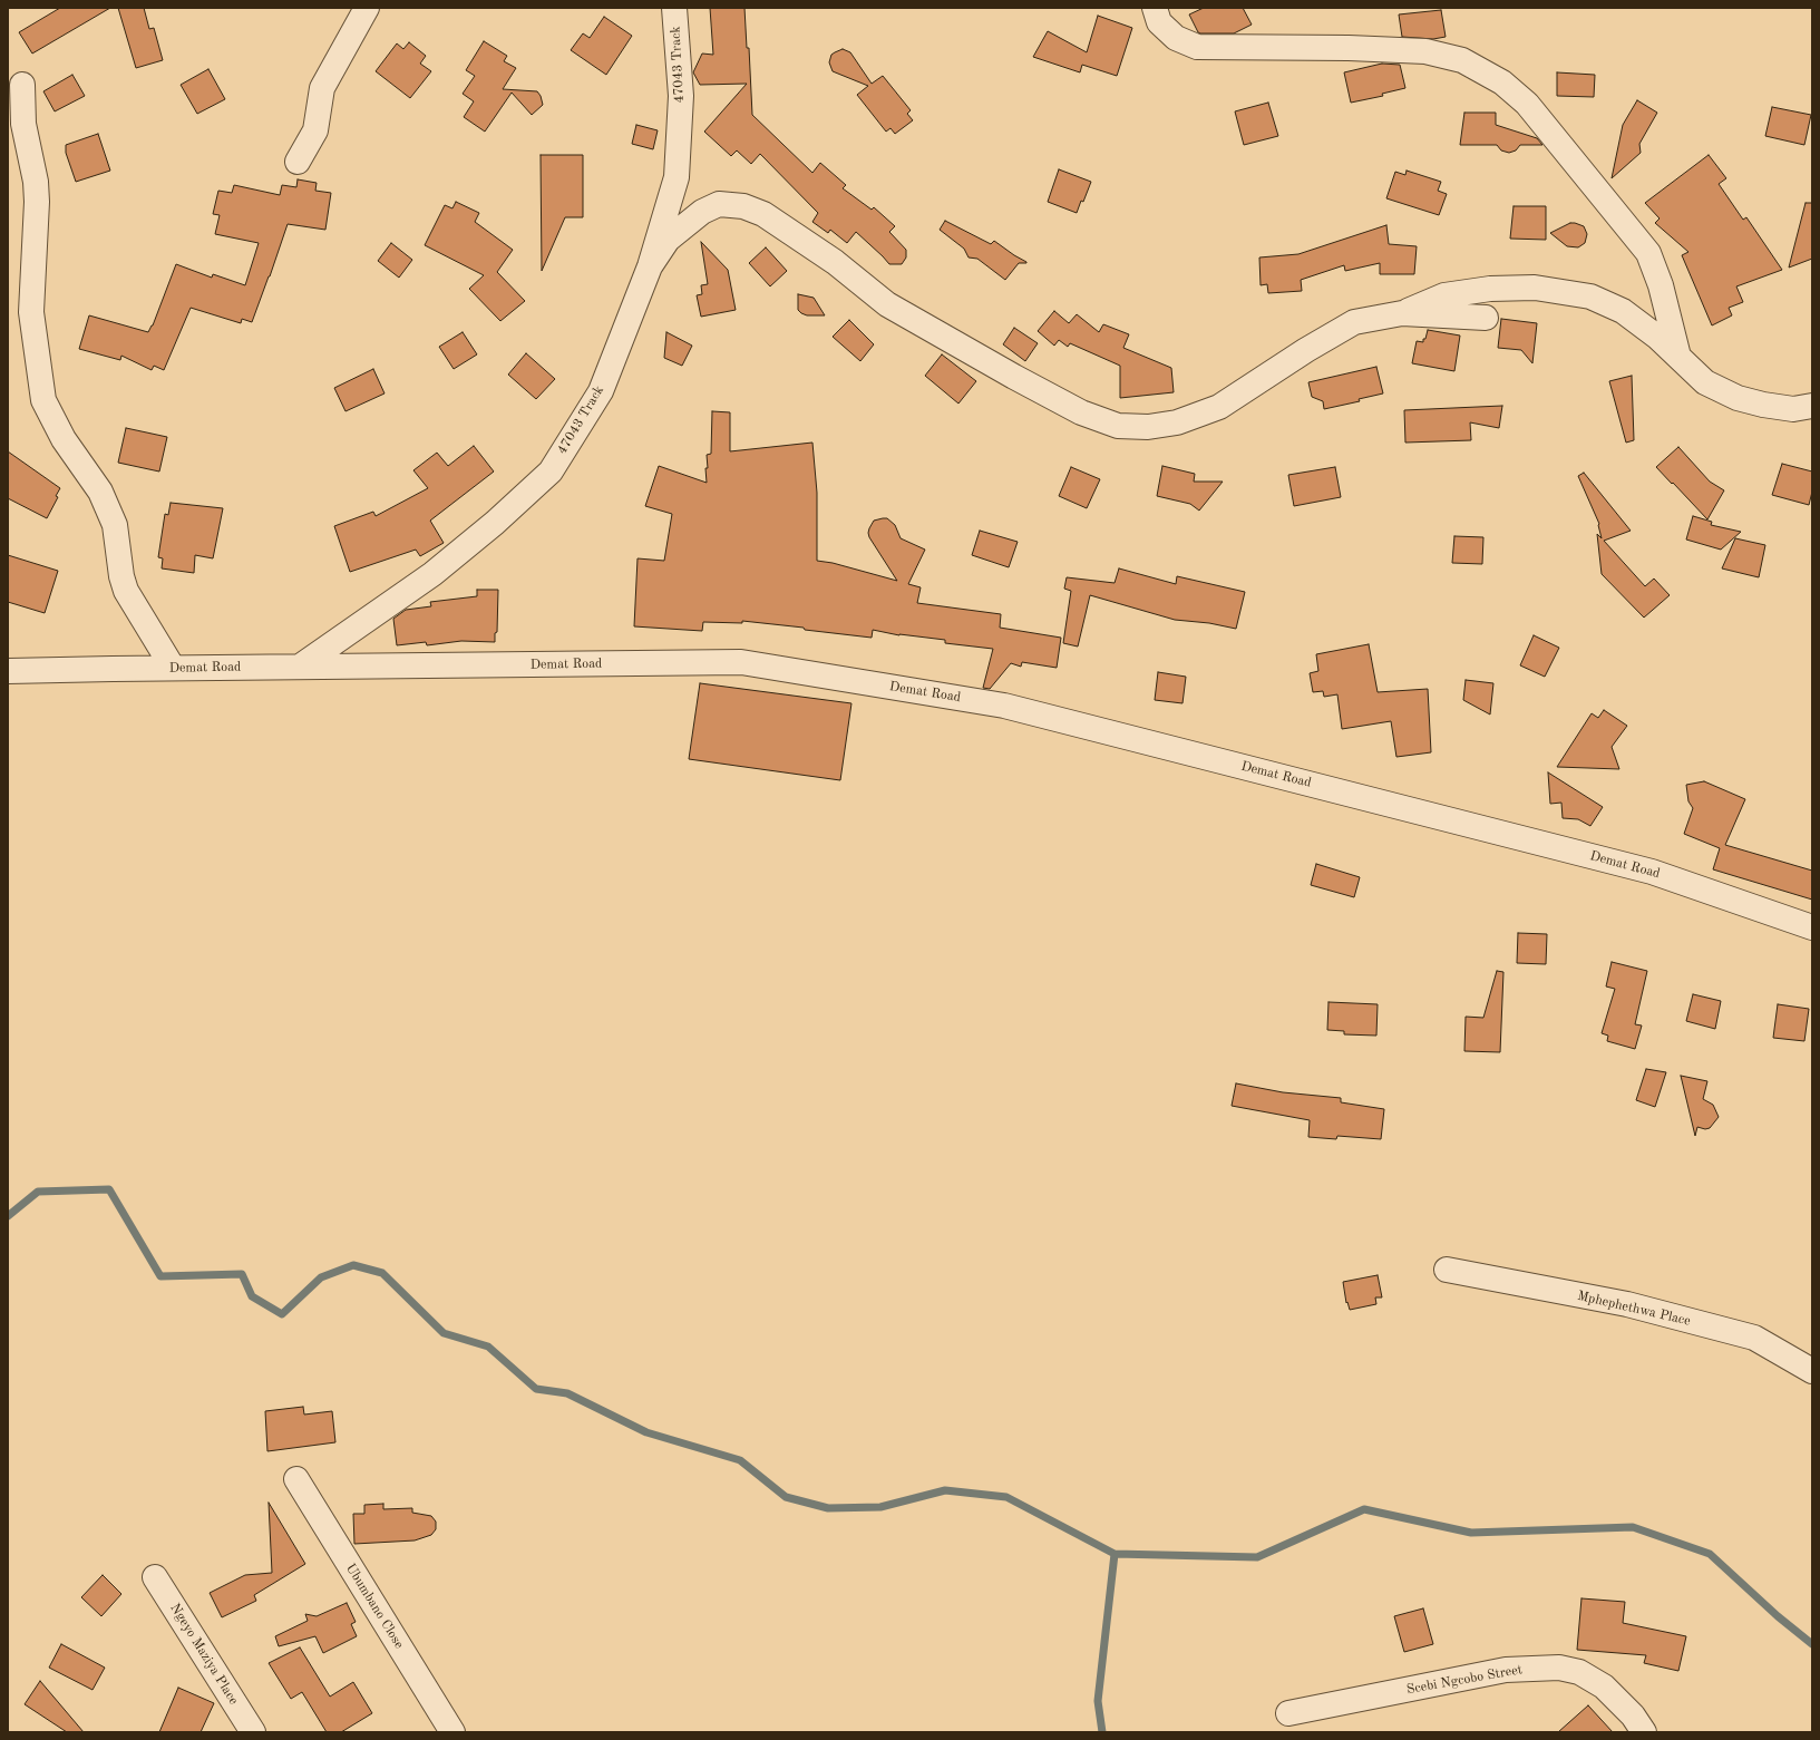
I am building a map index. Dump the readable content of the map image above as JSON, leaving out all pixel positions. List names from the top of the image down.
{
  "streets": {
    "street": [
      "47043 Track",
      "Demat Road",
      "Mphephethwa Place",
      "Ubumbano Close",
      "Ngeyo Maziya Place",
      "Scebi Ngcobo Street"
    ]
  },
  "crossings": [
    ["47043 Track", "Demat Road"]
  ]
}
